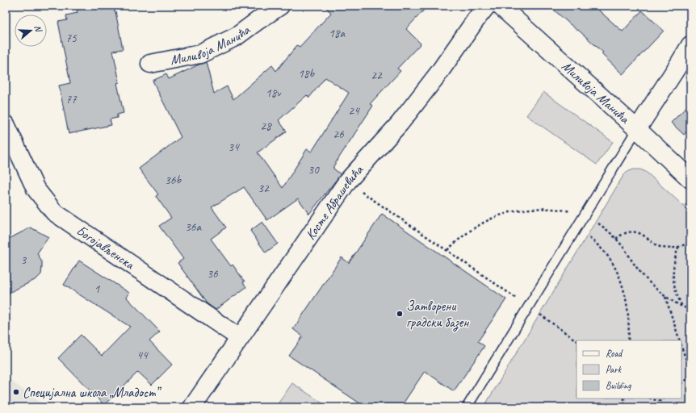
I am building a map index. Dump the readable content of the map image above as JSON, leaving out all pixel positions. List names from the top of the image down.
{
  "streets": {
    "street": ["Миливоја Манића", "Косте Абрашевића", "Богојављенска"]
  },
  "crossings": [
    ["Косте Абрашевића", "Богојављенска"]
  ],
  "places": ["Затворени градски базен", "Специјална школа „Младост”"],
  "house_numbers": [
    "18a",
    "75",
    "18b",
    "22",
    "18v",
    "77",
    "24",
    "28",
    "26",
    "34",
    "30",
    "36b",
    "32",
    "36a",
    "3",
    "36",
    "1",
    "44"
  ],
  "legend": ["Road", "Park", "Building"],
  "north": "right"
}
